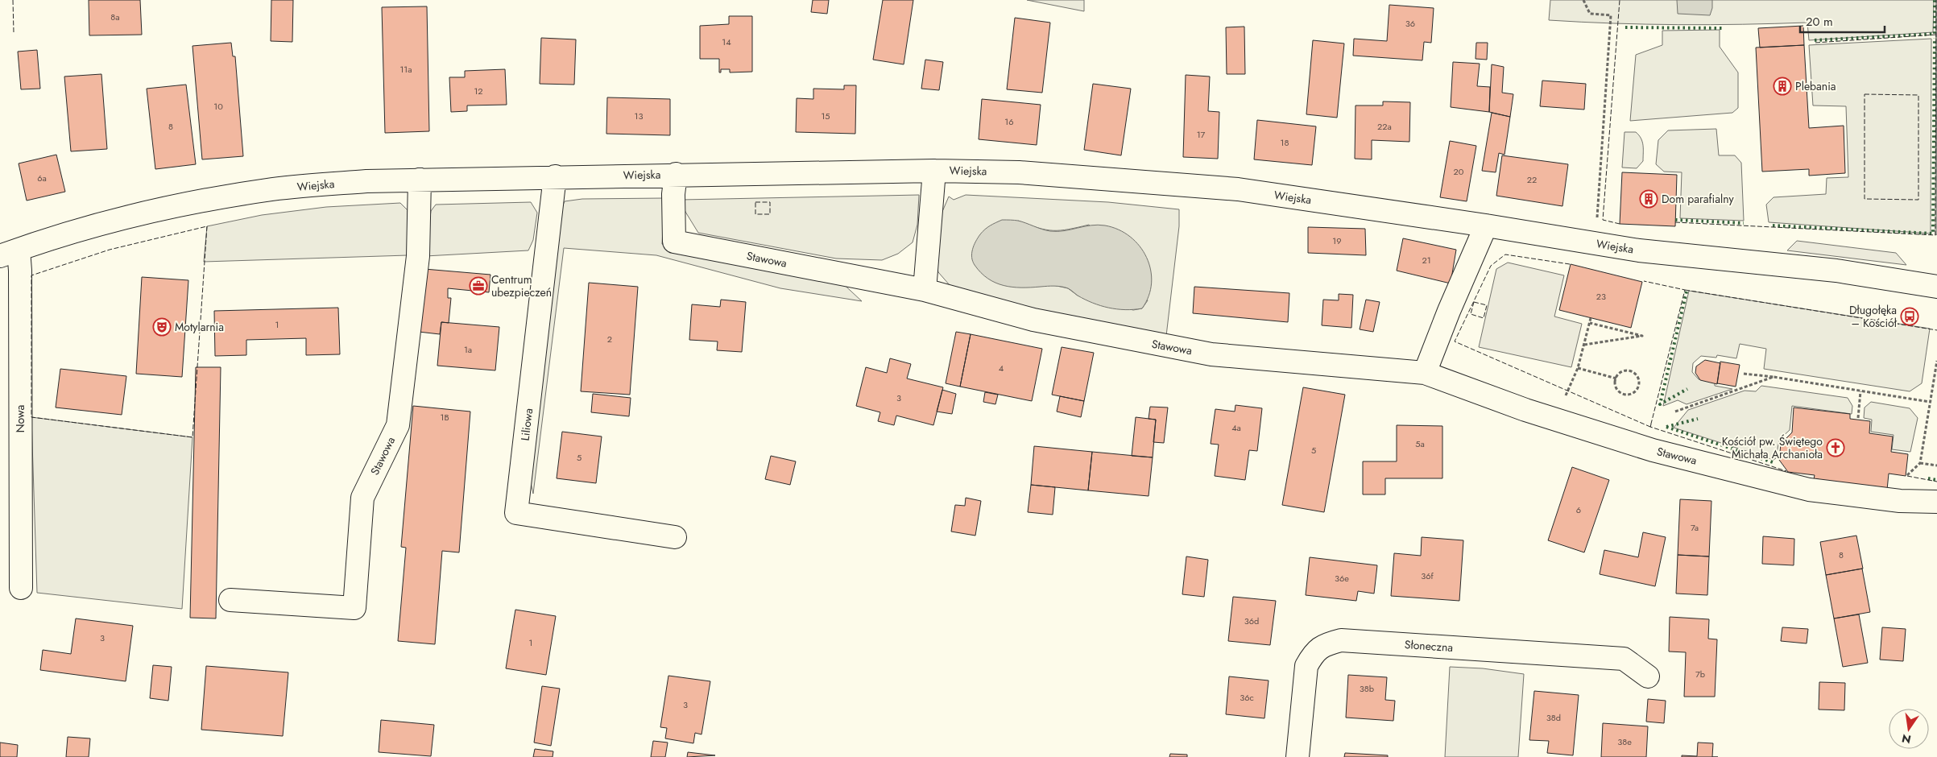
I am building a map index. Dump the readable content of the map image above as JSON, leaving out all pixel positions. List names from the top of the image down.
{
  "streets": {
    "street": [
      "Wiejska",
      "Stawowa",
      "Nowa",
      "Liliowa",
      "Słoneczna"
    ]
  },
  "crossings": [
    ["Wiejska", "Stawowa"],
    ["Wiejska", "Nowa"],
    ["Wiejska", "Liliowa"]
  ],
  "places": {
    "building": ["Plebania", "Dom parafialny"],
    "office": ["Centrum ubezpieczeń"],
    "bus stop": ["Długołęka – Kościół"],
    "theatre": ["Motylarnia"],
    "church": ["Kościół pw. Świętego Michała Archanioła"]
  },
  "house_numbers": [
    "8a",
    "36",
    "14",
    "11a",
    "12",
    "10",
    "13",
    "15",
    "16",
    "8",
    "22a",
    "17",
    "18",
    "20",
    "6a",
    "22",
    "19",
    "21",
    "23",
    "1",
    "2",
    "1a",
    "4",
    "3",
    "1B",
    "4a",
    "5a",
    "5",
    "5",
    "6",
    "7a",
    "8",
    "36f",
    "36e",
    "36d",
    "3",
    "1",
    "7b",
    "38b",
    "36c",
    "3",
    "38d",
    "38e"
  ],
  "scale_bar": "20 m",
  "north": "bottom"
}
